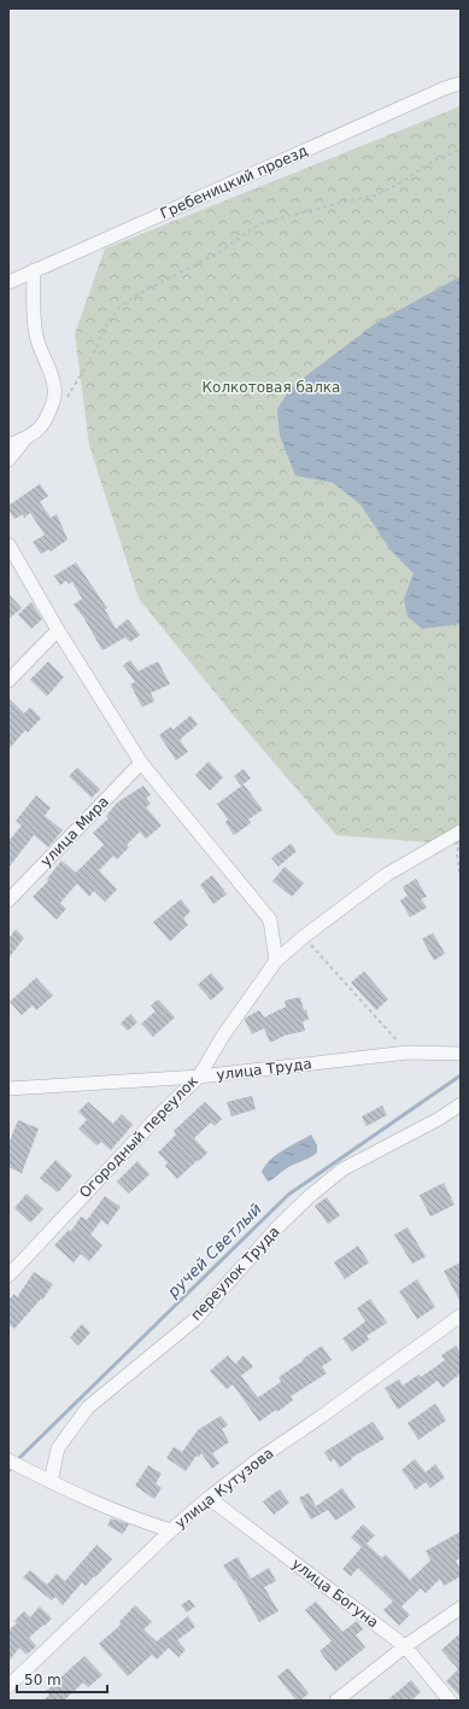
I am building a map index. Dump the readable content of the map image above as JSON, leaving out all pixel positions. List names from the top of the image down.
{
  "streets": {
    "street": [
      "Гребеницкий проезд",
      "улица Мира",
      "улица Труда",
      "Огородный переулок",
      "переулок Труда",
      "улица Кутузова",
      "улица Богуна"
    ]
  },
  "crossings": [
    ["улица Труда", "Огородный переулок"],
    ["улица Кутузова", "улица Богуна"]
  ],
  "water": ["ручей Светлый"],
  "parks": ["Колкотовая балка"],
  "scale_bar": "50 m"
}
